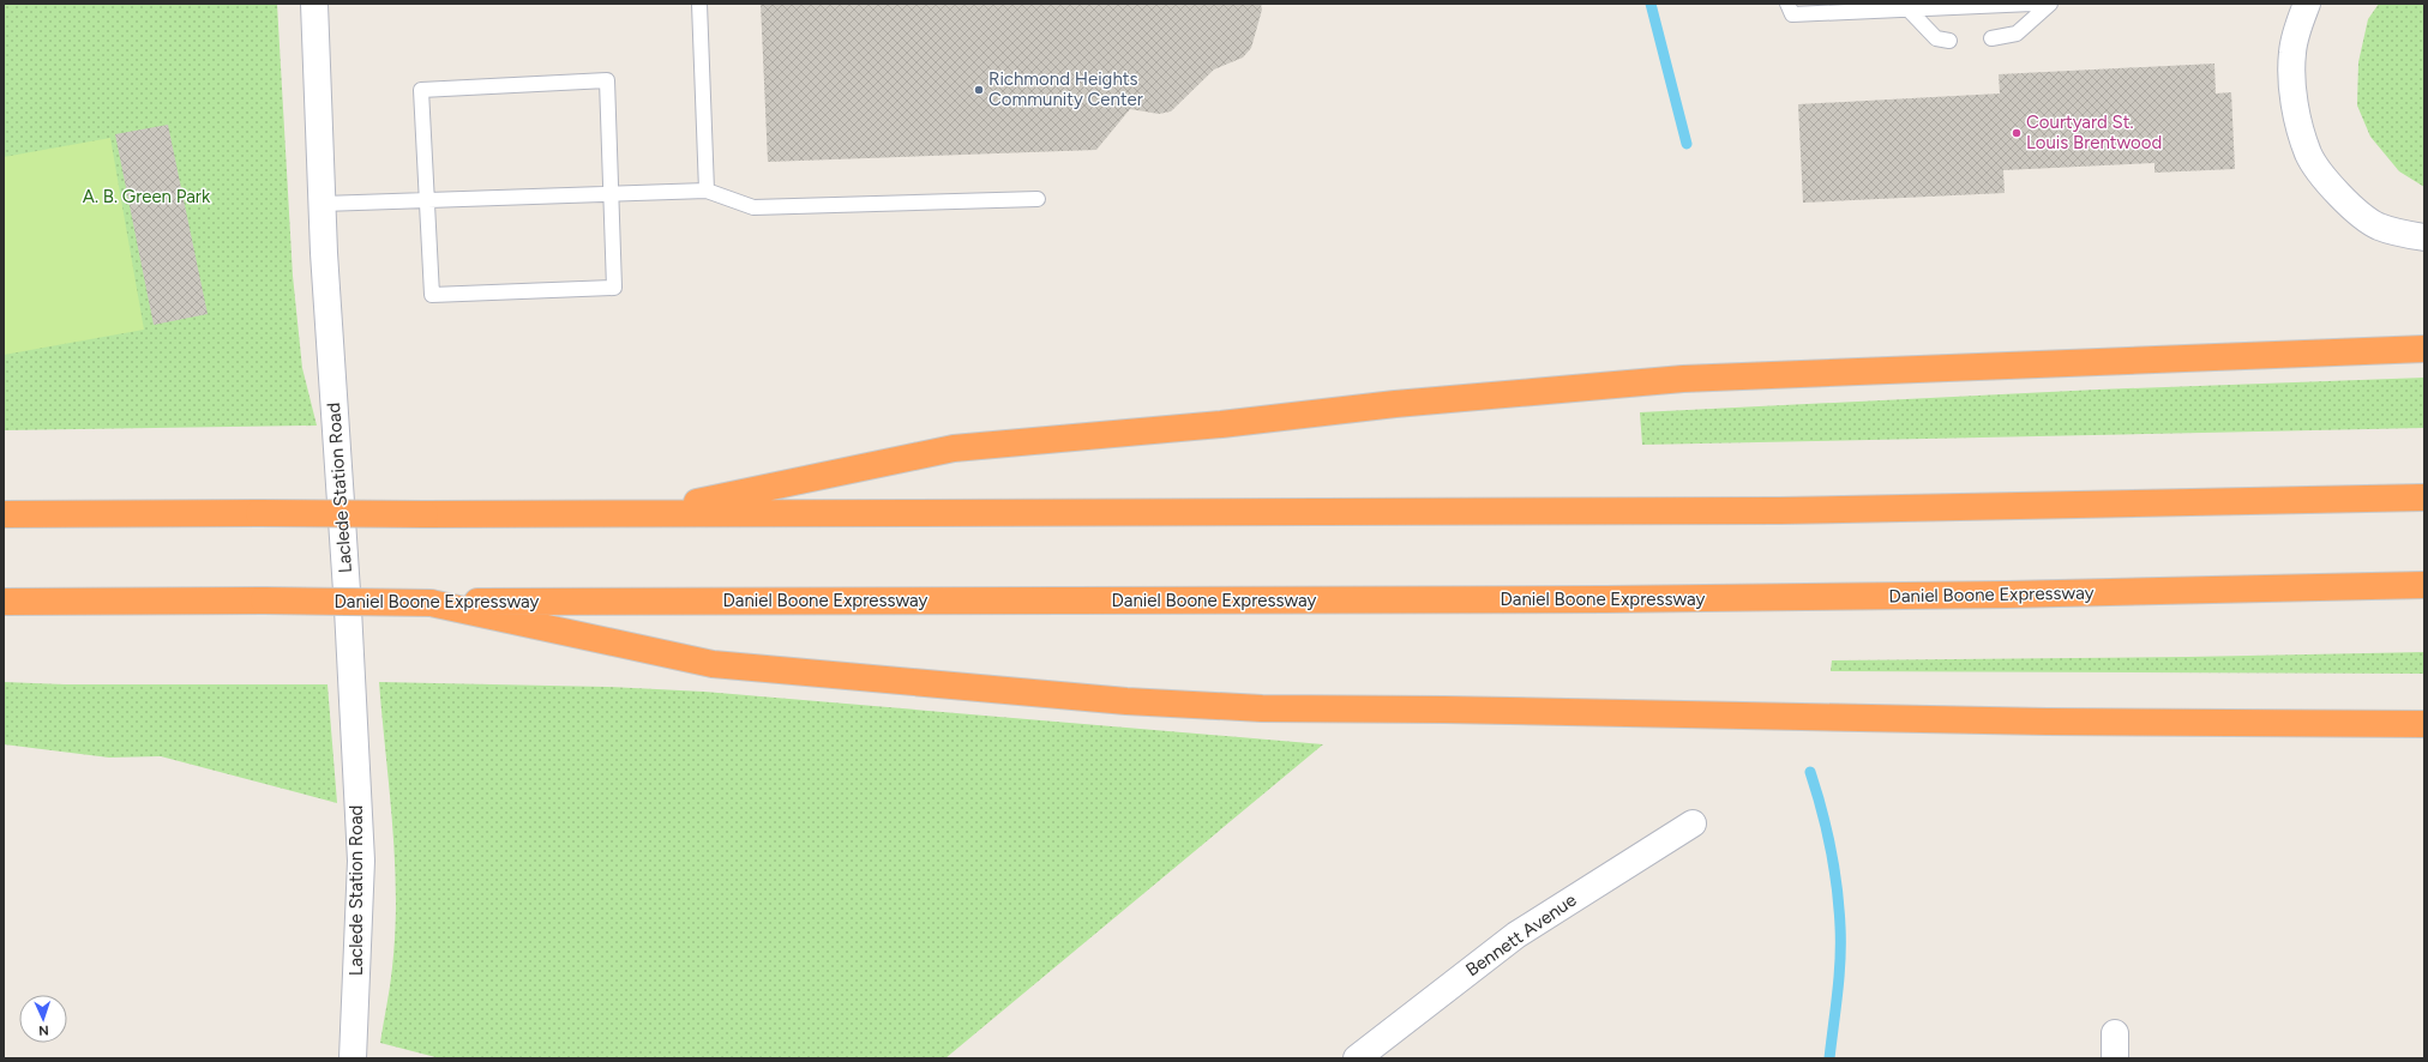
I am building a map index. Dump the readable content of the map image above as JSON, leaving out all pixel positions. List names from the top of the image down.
{
  "streets": {
    "highway": ["Daniel Boone Expressway"],
    "street": ["Laclede Station Road", "Bennett Avenue"]
  },
  "parks": ["A. B. Green Park"],
  "places": ["Richmond Heights Community Center", "Courtyard St. Louis Brentwood"],
  "north": "bottom"
}
